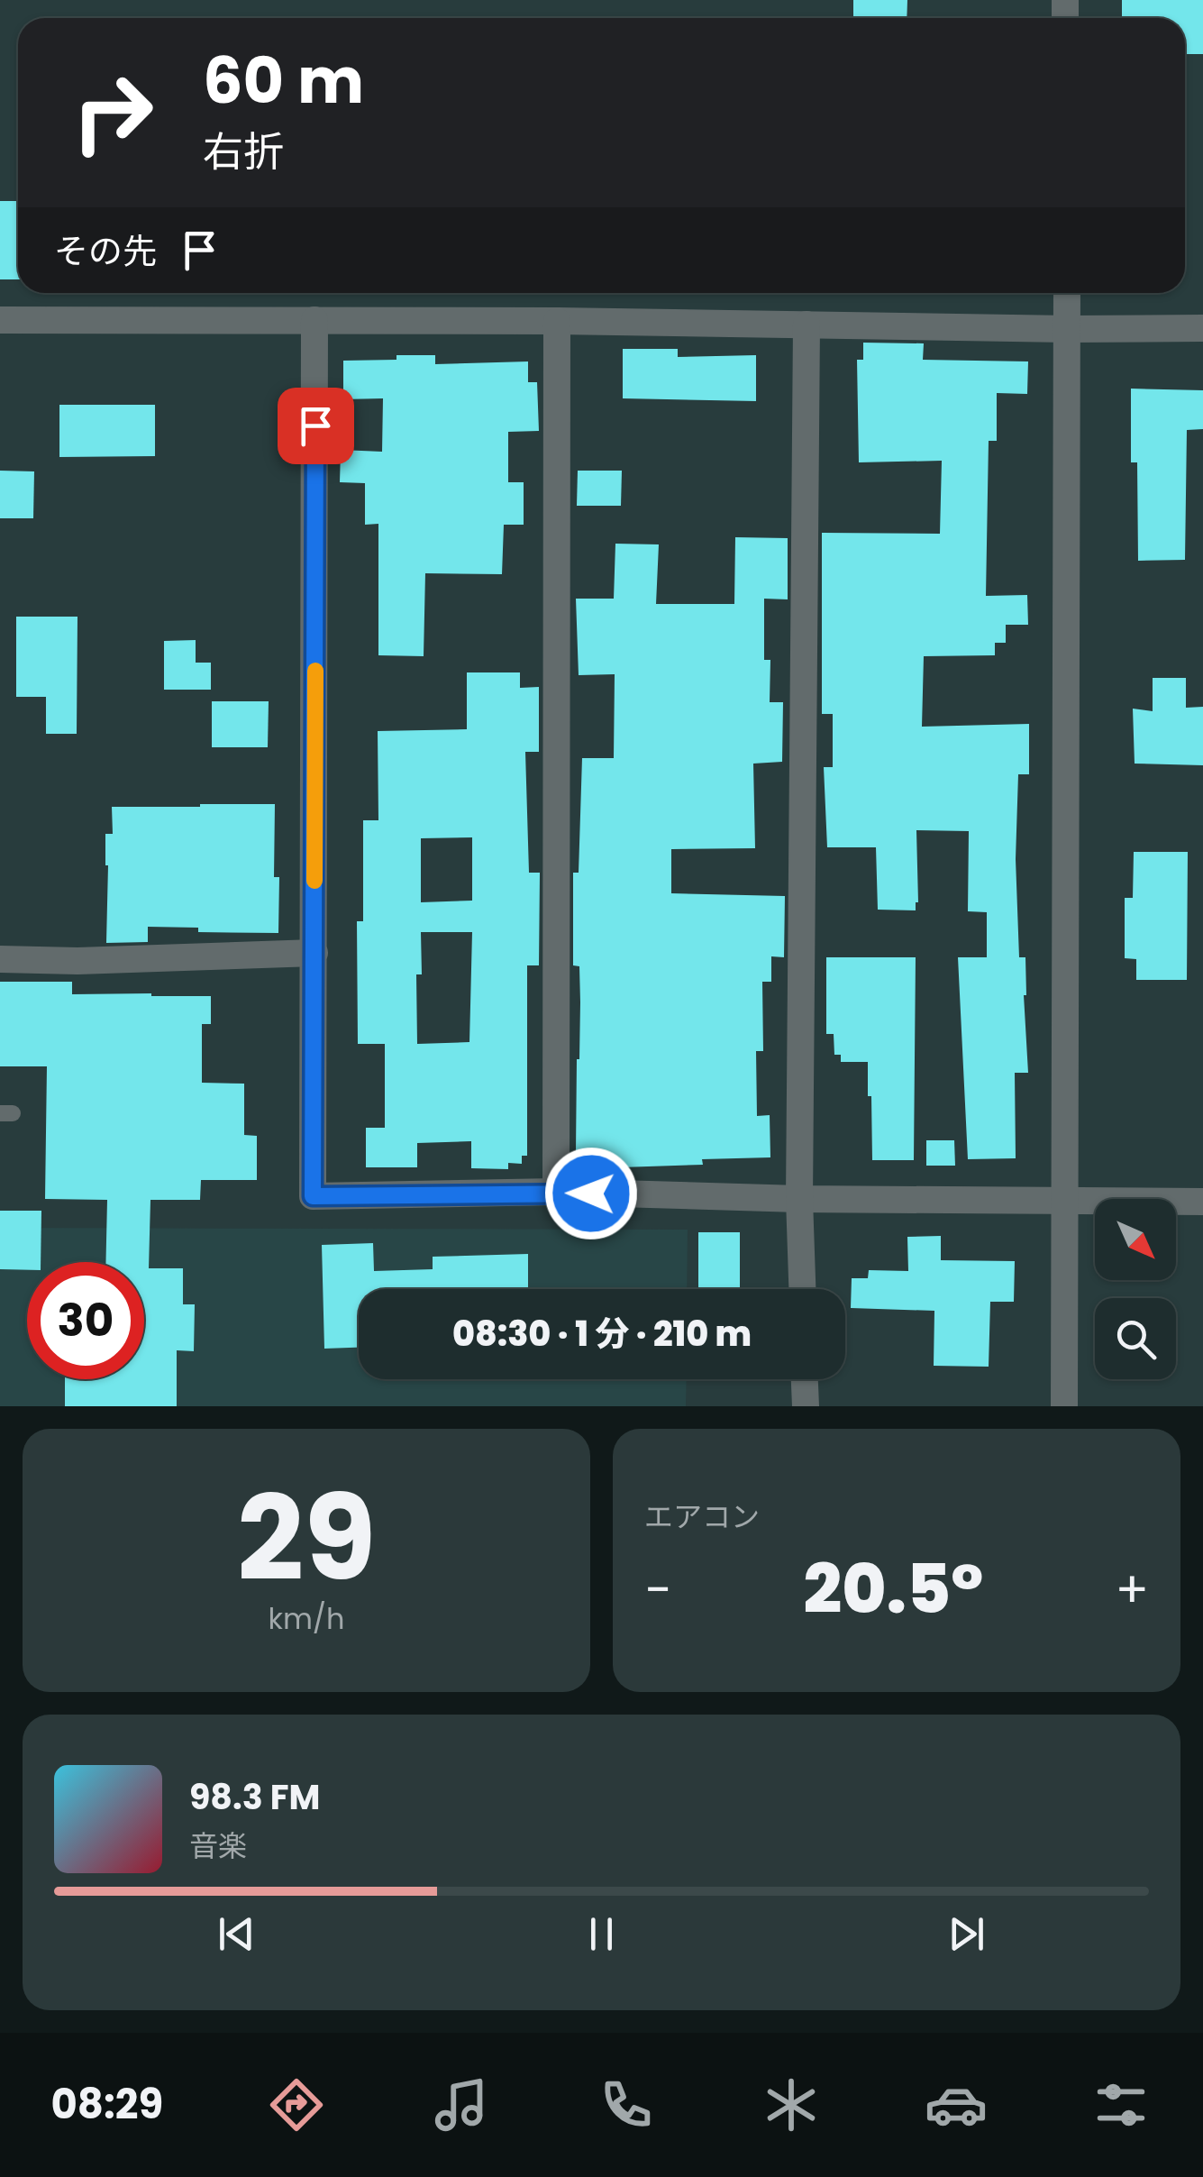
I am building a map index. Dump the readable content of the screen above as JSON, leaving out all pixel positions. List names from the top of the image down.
{
  "north": "bottom right",
  "page": {
    "turn": ["60 m", "右折"],
    "then": "その先",
    "limit": "30",
    "trip": "08:30 · 1 分 · 210 m",
    "tile": [
      ["29", "km/h"],
      "エアコン"
    ],
    "heat": ["−", "20.5°", "+"],
    "song": ["98.3 FM", "音楽"],
    "tabs": "08:29"
  }
}
